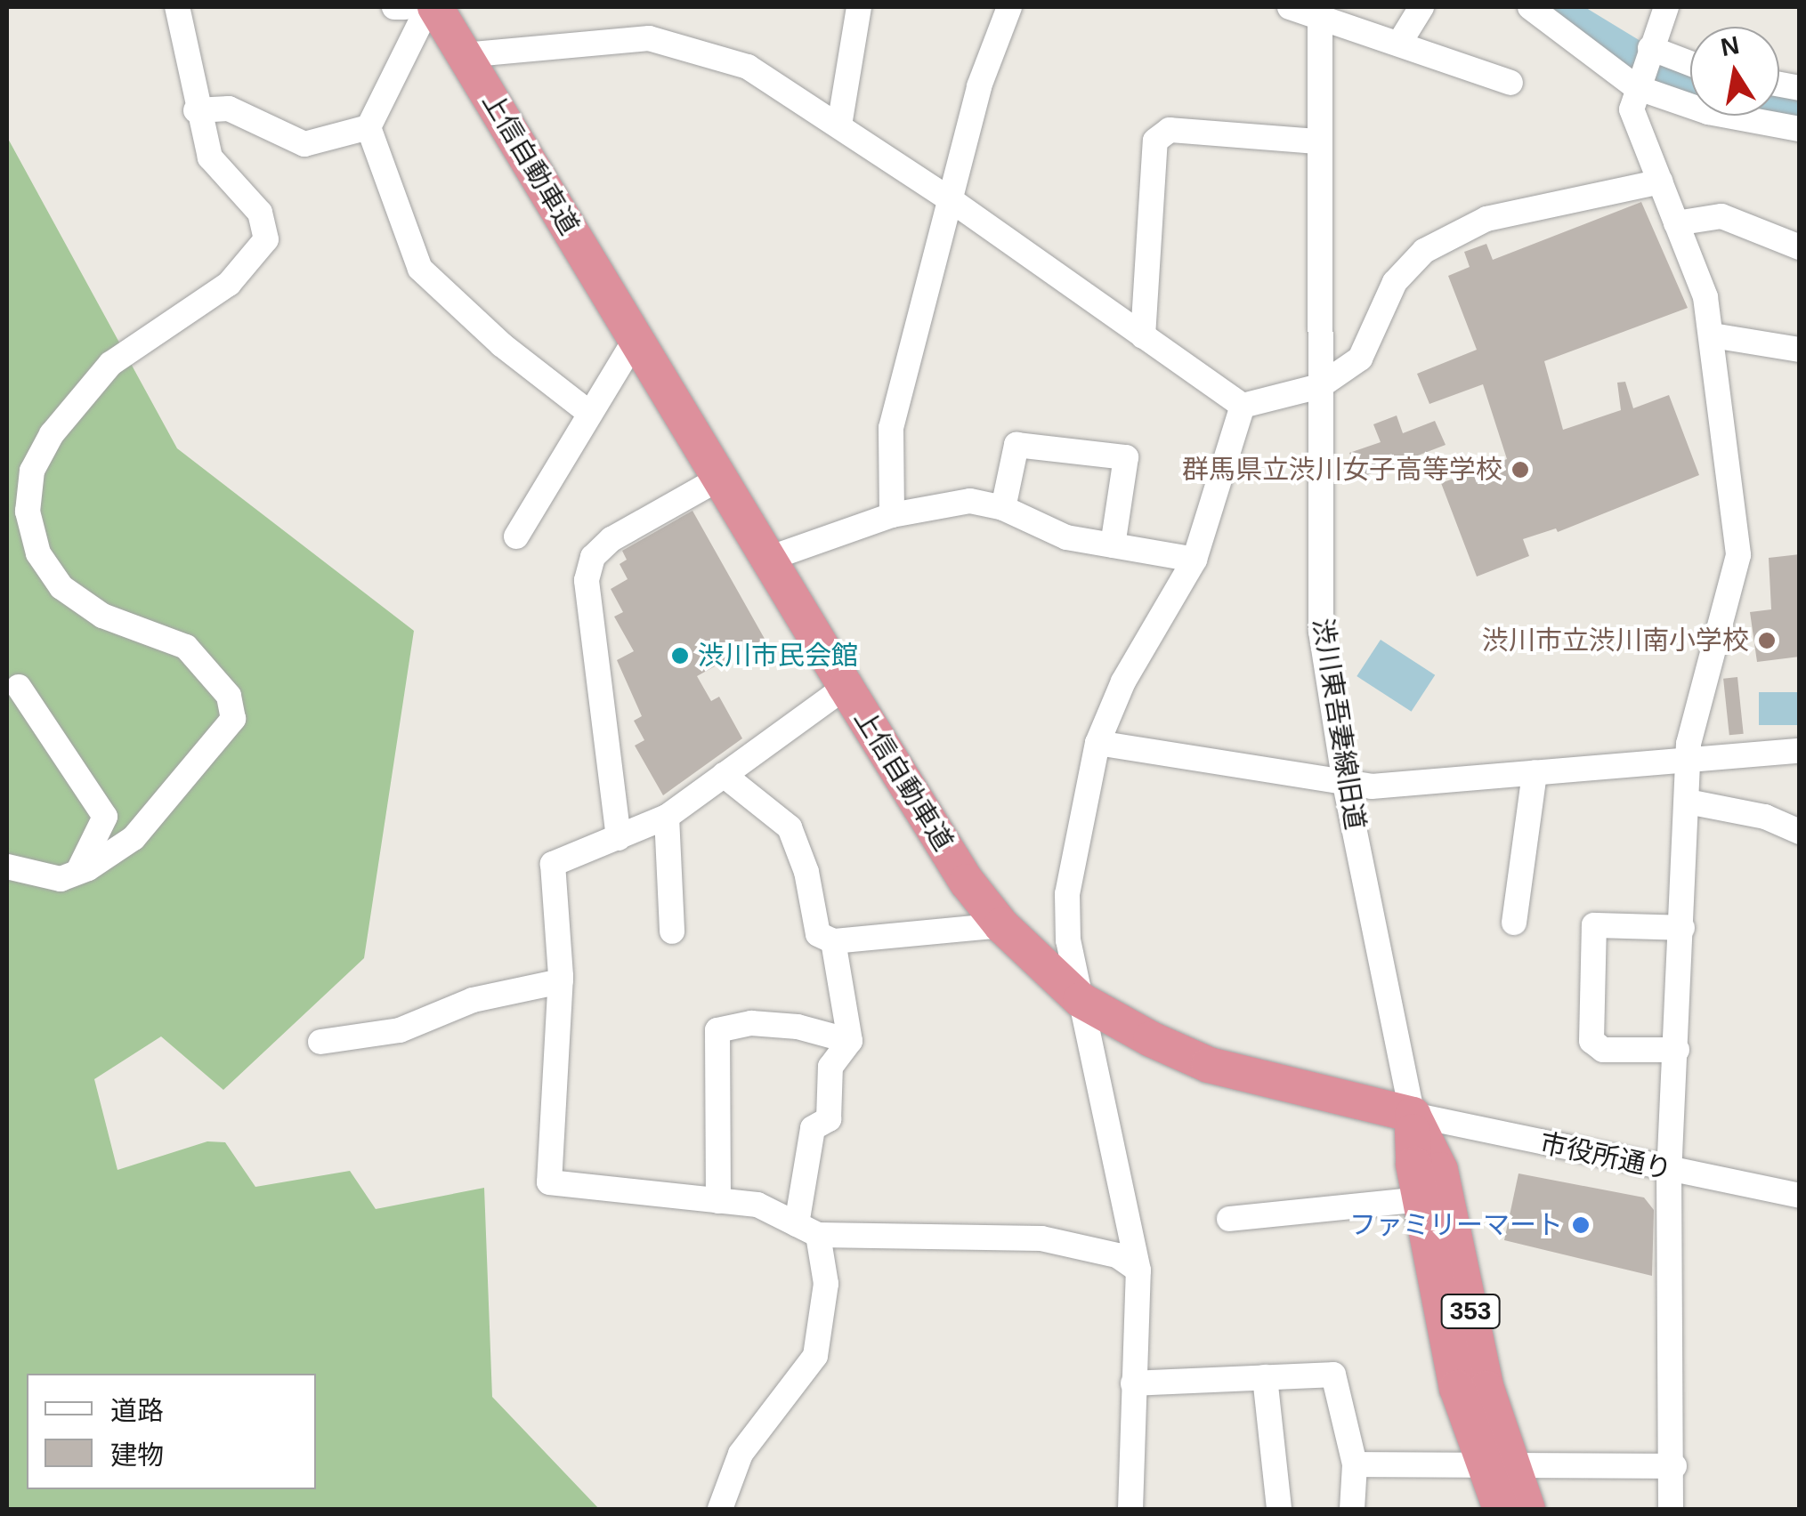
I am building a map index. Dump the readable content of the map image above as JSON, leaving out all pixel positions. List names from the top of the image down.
{
  "streets": {
    "highway": ["上信自動車道", "353"],
    "street": ["渋川東吾妻線旧道", "市役所通り"]
  },
  "crossings": [
    ["上信自動車道", "渋川東吾妻線旧道"],
    ["上信自動車道", "市役所通り"],
    ["上信自動車道", "353"],
    ["渋川東吾妻線旧道", "市役所通り"],
    ["渋川東吾妻線旧道", "353"],
    ["市役所通り", "353"]
  ],
  "places": [
    "群馬県立渋川女子高等学校",
    "渋川市立渋川南小学校",
    "渋川市民会館",
    "ファミリーマート"
  ],
  "legend": ["道路", "建物"],
  "north": "top"
}
